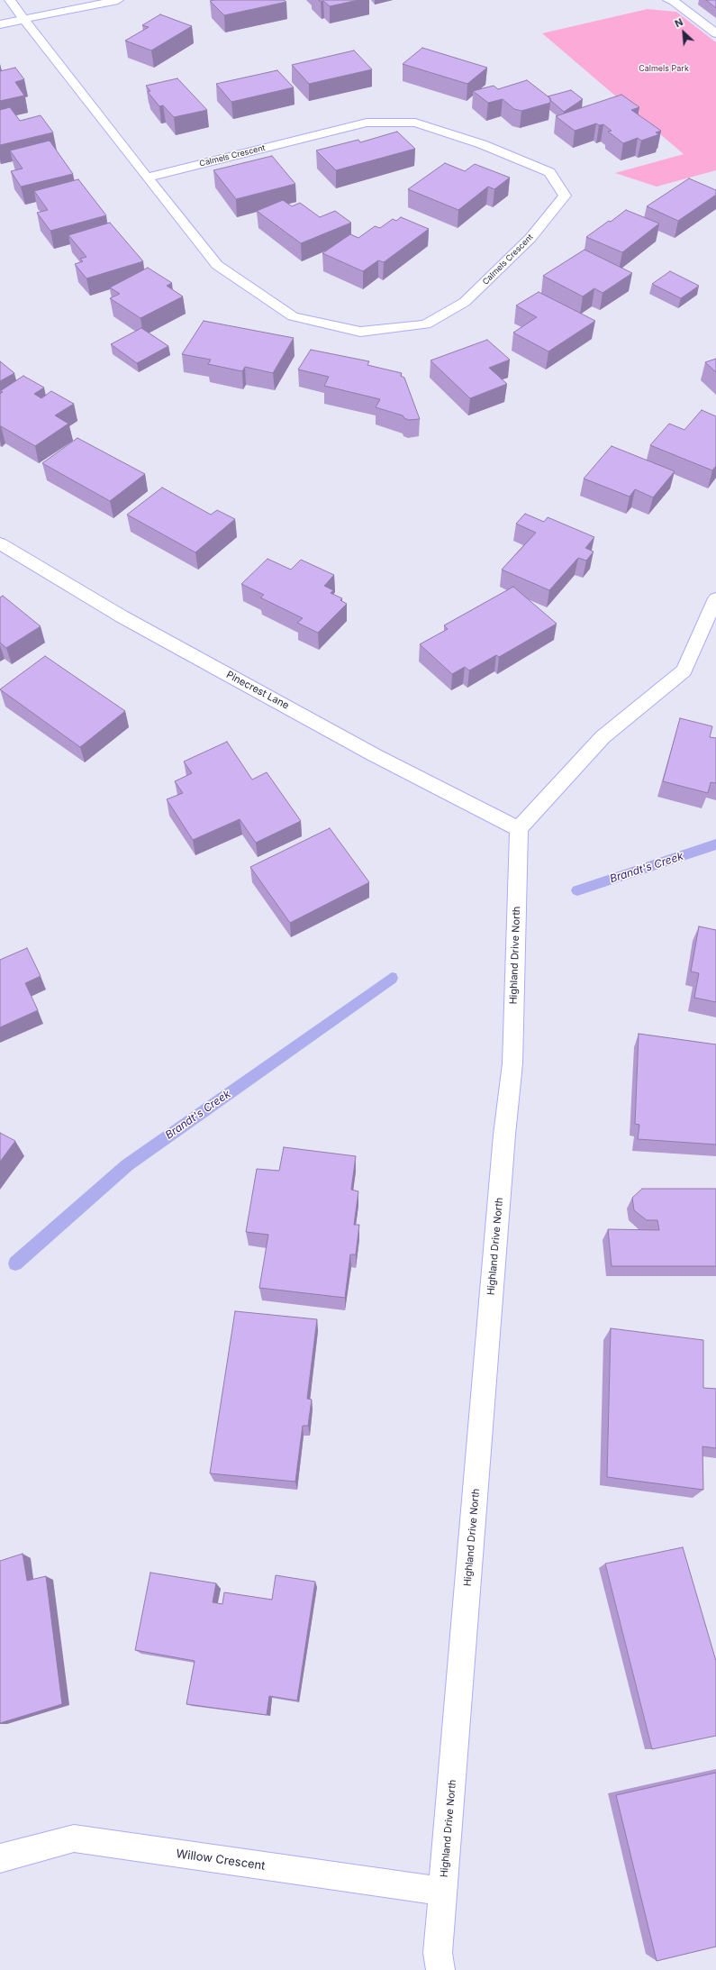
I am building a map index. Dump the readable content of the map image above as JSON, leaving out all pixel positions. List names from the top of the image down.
{
  "streets": {
    "street": [
      "Calmels Crescent",
      "Pinecrest Lane",
      "Highland Drive North",
      "Willow Crescent"
    ]
  },
  "crossings": [
    ["Pinecrest Lane", "Highland Drive North"],
    ["Highland Drive North", "Willow Crescent"]
  ],
  "water": ["Brandt's Creek"],
  "parks": ["Calmels Park"],
  "north": "top left"
}
